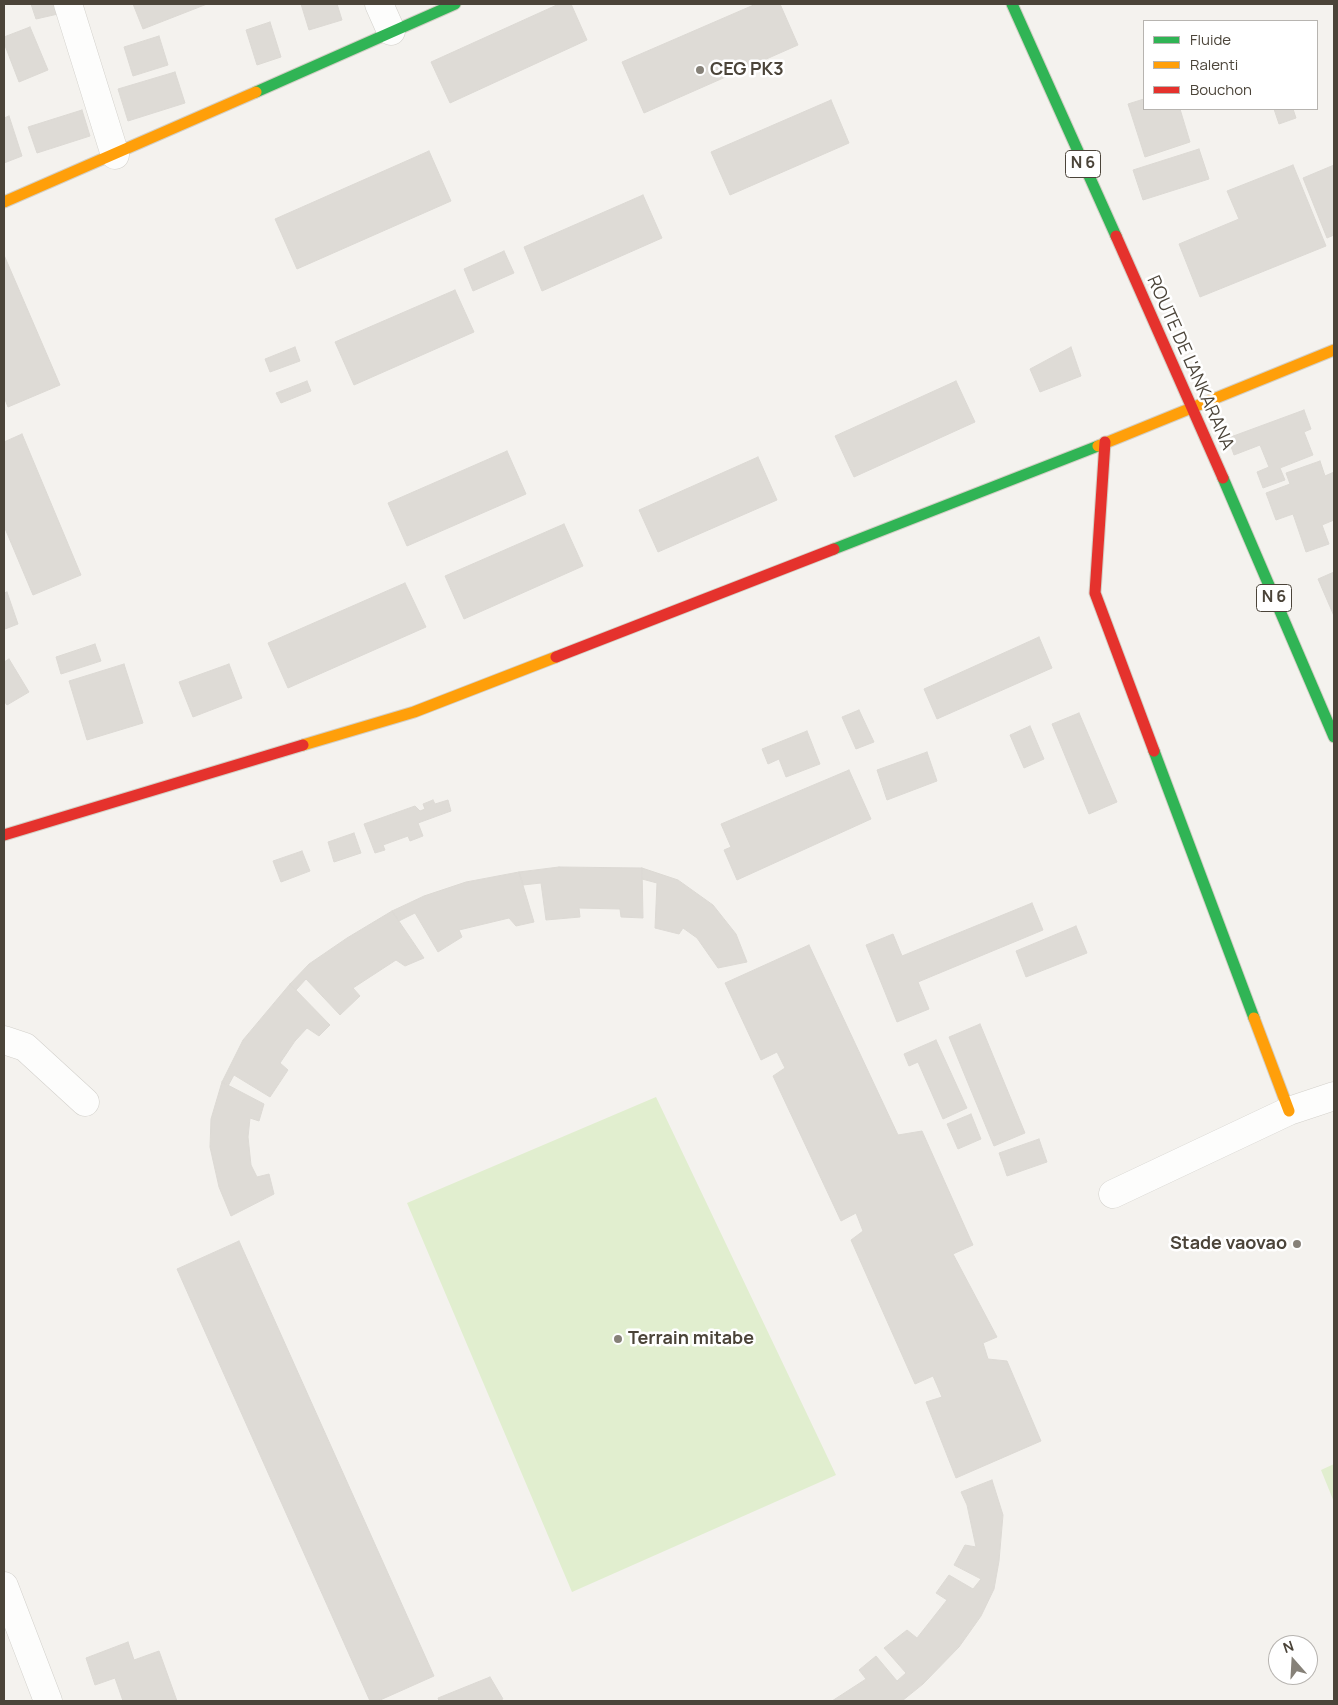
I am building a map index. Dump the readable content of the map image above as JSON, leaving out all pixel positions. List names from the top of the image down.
{
  "streets": {
    "street": ["N 6", "ROUTE DE L'ANKARANA"]
  },
  "places": ["CEG PK3", "Stade vaovao", "Terrain mitabe"],
  "legend": ["Fluide", "Ralenti", "Bouchon"],
  "north": "top"
}
